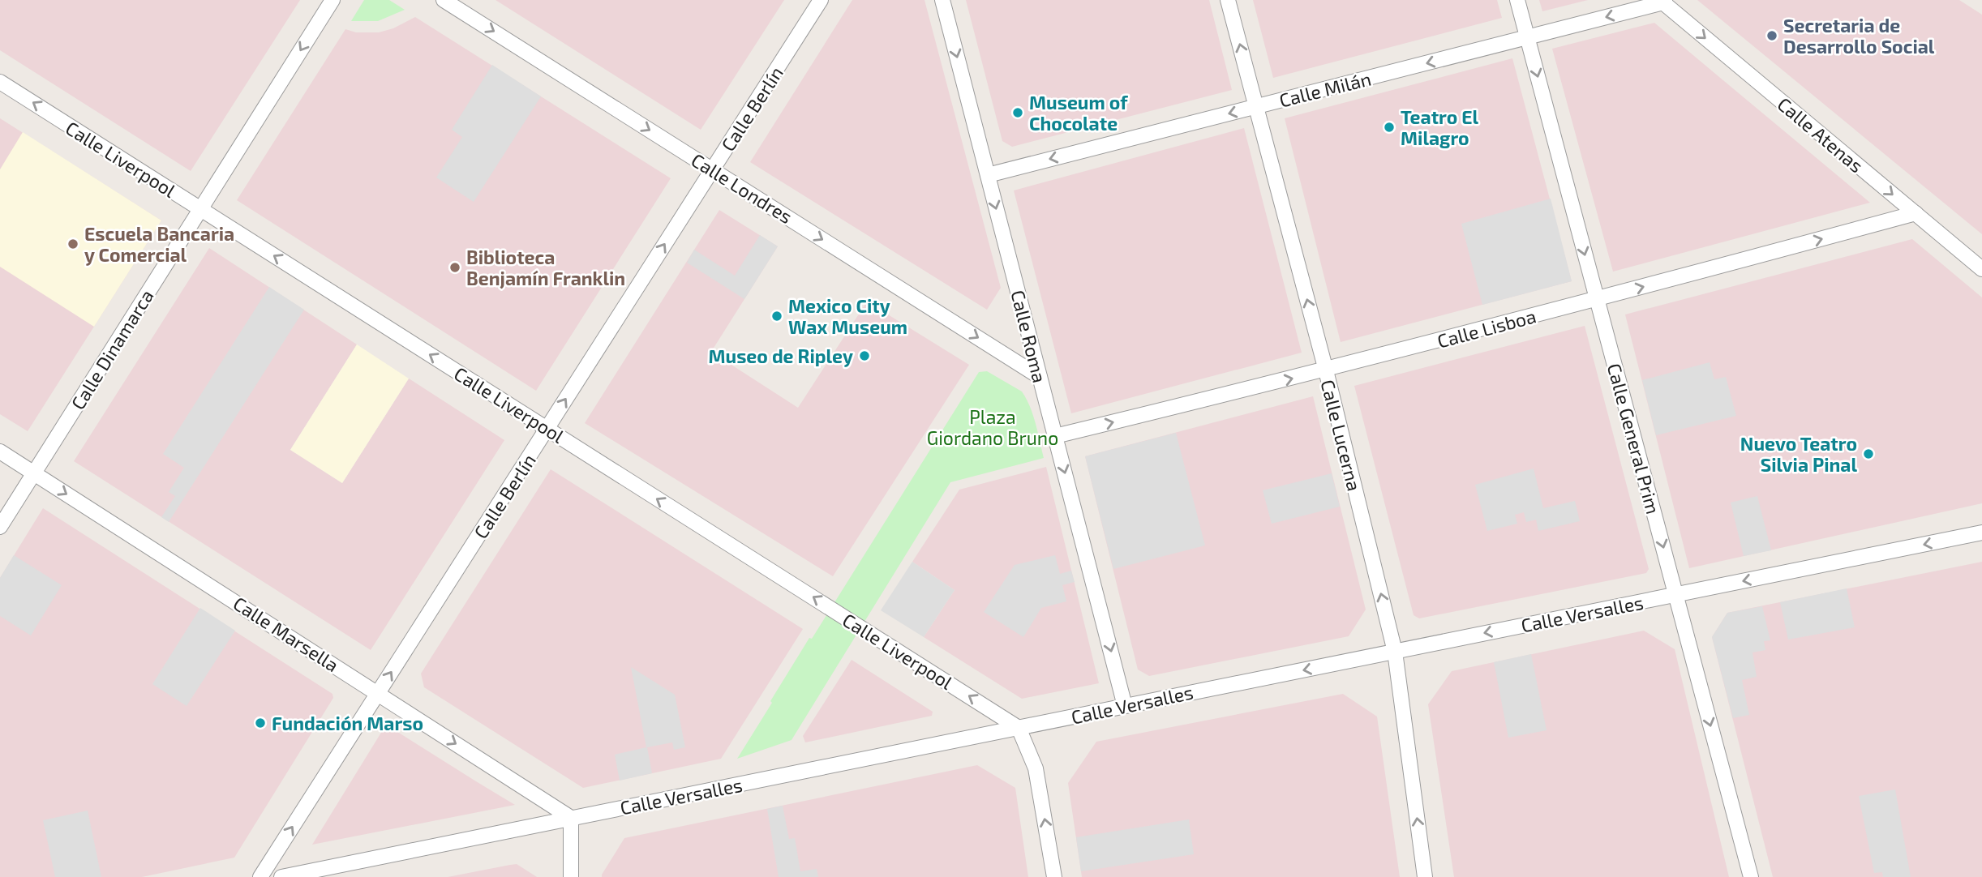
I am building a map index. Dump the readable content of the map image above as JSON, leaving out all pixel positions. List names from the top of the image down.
{
  "streets": {
    "street": [
      "Calle Milán",
      "Calle Berlín",
      "Calle Atenas",
      "Calle Liverpool",
      "Calle Londres",
      "Calle Lisboa",
      "Calle Roma",
      "Calle Dinamarca",
      "Calle Lucerna",
      "Calle General Prim",
      "Calle Versalles",
      "Calle Marsella"
    ]
  },
  "crossings": [
    ["Calle Milán", "Calle Atenas"],
    ["Calle Milán", "Calle Roma"],
    ["Calle Milán", "Calle Lucerna"],
    ["Calle Milán", "Calle General Prim"],
    ["Calle Berlín", "Calle Liverpool"],
    ["Calle Berlín", "Calle Londres"],
    ["Calle Berlín", "Calle Marsella"],
    ["Calle Atenas", "Calle Lisboa"],
    ["Calle Liverpool", "Calle Dinamarca"],
    ["Calle Liverpool", "Calle Versalles"],
    ["Calle Londres", "Calle Roma"],
    ["Calle Lisboa", "Calle Roma"],
    ["Calle Lisboa", "Calle Lucerna"],
    ["Calle Lisboa", "Calle General Prim"],
    ["Calle Roma", "Calle Versalles"],
    ["Calle Dinamarca", "Calle Marsella"],
    ["Calle Lucerna", "Calle Versalles"],
    ["Calle General Prim", "Calle Versalles"],
    ["Calle Versalles", "Calle Marsella"]
  ],
  "one_way": [
    "Calle Milán",
    "Calle Berlín",
    "Calle Atenas",
    "Calle Liverpool",
    "Calle Londres",
    "Calle Lisboa",
    "Calle Roma",
    "Calle Dinamarca",
    "Calle Lucerna",
    "Calle General Prim",
    "Calle Versalles",
    "Calle Marsella"
  ],
  "parks": ["Plaza Giordano Bruno"],
  "places": [
    "Secretaria de Desarrollo Social",
    "Museum of Chocolate",
    "Teatro El Milagro",
    "Escuela Bancaria y Comercial",
    "Biblioteca Benjamín Franklin",
    "Mexico City Wax Museum",
    "Museo de Ripley",
    "Nuevo Teatro Silvia Pinal",
    "Fundación Marso"
  ]
}
